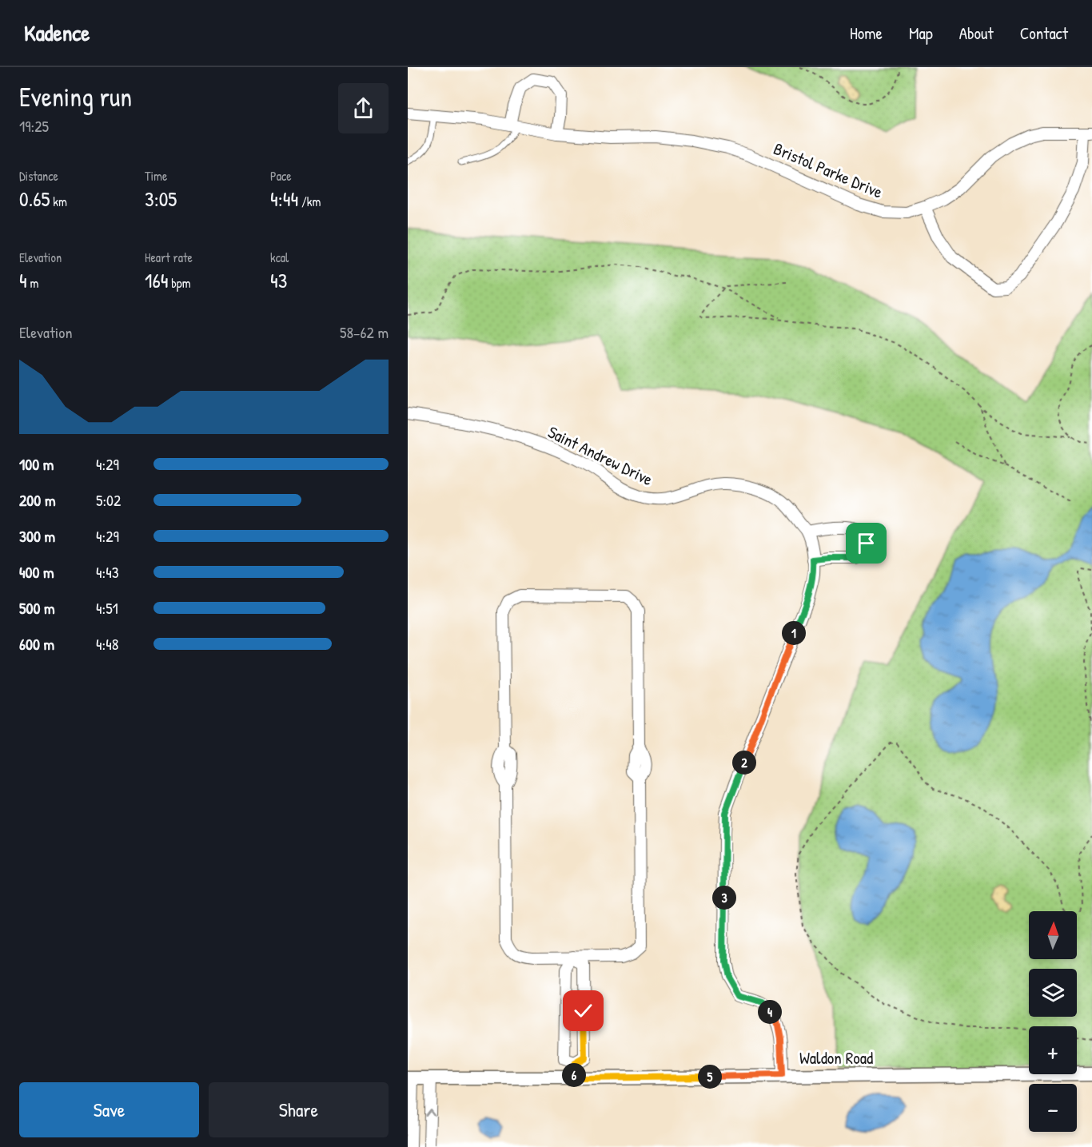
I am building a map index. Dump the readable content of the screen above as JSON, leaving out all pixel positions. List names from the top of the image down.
{
  "streets": {
    "street": ["Bristol Parke Drive", "Saint Andrew Drive", "Waldon Road"]
  },
  "crossings": [
    ["Saint Andrew Drive", "Waldon Road"]
  ],
  "north": "top",
  "page": {
    "header": "Kadence",
    "nav": [
      "Home",
      "Map",
      "About",
      "Contact"
    ],
    "heading": ["Evening run", "19:25"],
    "stats": [
      ["Distance", "0.65 km"],
      ["Time", "3:05"],
      ["Pace", "4:44 /km"],
      ["Elevation", "4 m"],
      ["Heart rate", "164 bpm"],
      ["kcal", "43"]
    ],
    "chart": ["Elevation", "58–62 m"],
    "list": [
      {
        "name": "100 m",
        "note": "4:29"
      },
      {
        "name": "200 m",
        "note": "5:02"
      },
      {
        "name": "300 m",
        "note": "4:29"
      },
      {
        "name": "400 m",
        "note": "4:43"
      },
      {
        "name": "500 m",
        "note": "4:51"
      },
      {
        "name": "600 m",
        "note": "4:48"
      }
    ],
    "pins": [
      "1",
      "2",
      "3",
      "4",
      "6",
      "5"
    ],
    "map_buttons": ["+", "−"],
    "buttons": ["Save", "Share"]
  }
}
